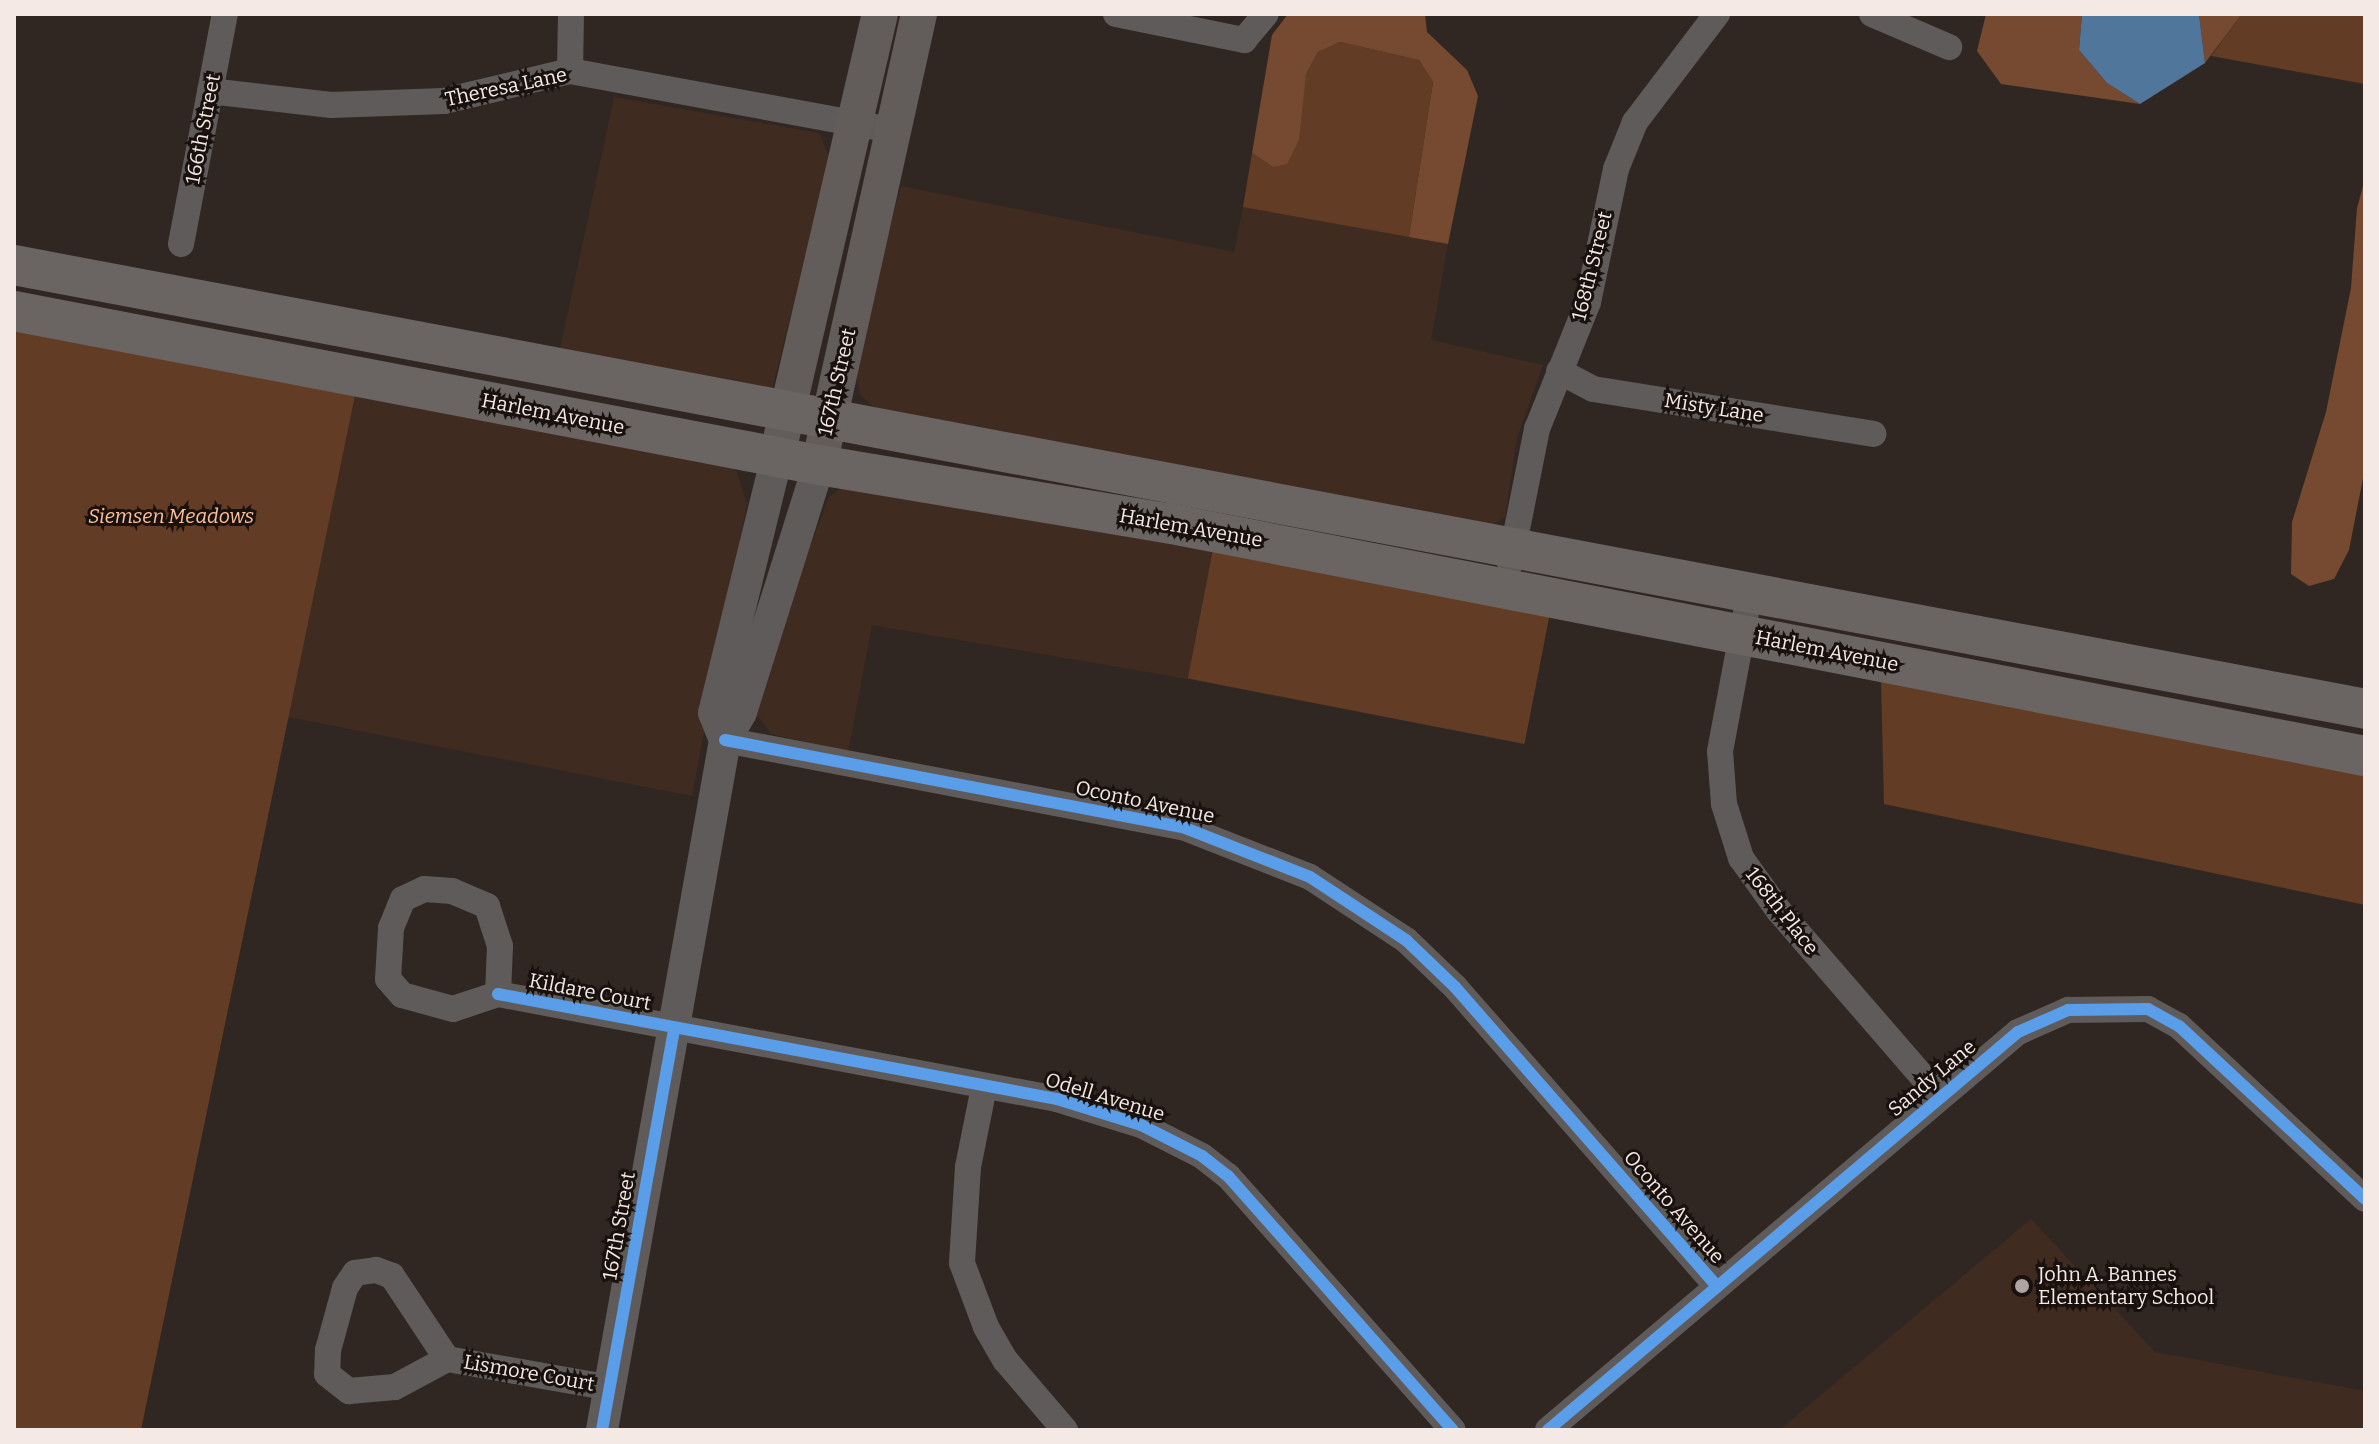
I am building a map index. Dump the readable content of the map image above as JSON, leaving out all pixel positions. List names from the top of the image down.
{
  "streets": {
    "main road": ["167th Street", "Harlem Avenue"],
    "street": [
      "Theresa Lane",
      "166th Street",
      "168th Street",
      "Misty Lane",
      "Oconto Avenue",
      "168th Place",
      "Kildare Court",
      "Sandy Lane",
      "Odell Avenue",
      "Lismore Court"
    ]
  },
  "crossings": [
    ["Theresa Lane", "166th Street"],
    ["Theresa Lane", "167th Street"],
    ["168th Street", "Misty Lane"],
    ["168th Street", "Harlem Avenue"],
    ["167th Street", "Harlem Avenue"],
    ["167th Street", "Oconto Avenue"],
    ["167th Street", "Kildare Court"],
    ["167th Street", "Odell Avenue"],
    ["167th Street", "Lismore Court"],
    ["Harlem Avenue", "168th Place"],
    ["Oconto Avenue", "Sandy Lane"],
    ["168th Place", "Sandy Lane"],
    ["Kildare Court", "Odell Avenue"]
  ],
  "parks": ["Siemsen Meadows"],
  "places": ["John A. Bannes Elementary School"]
}
